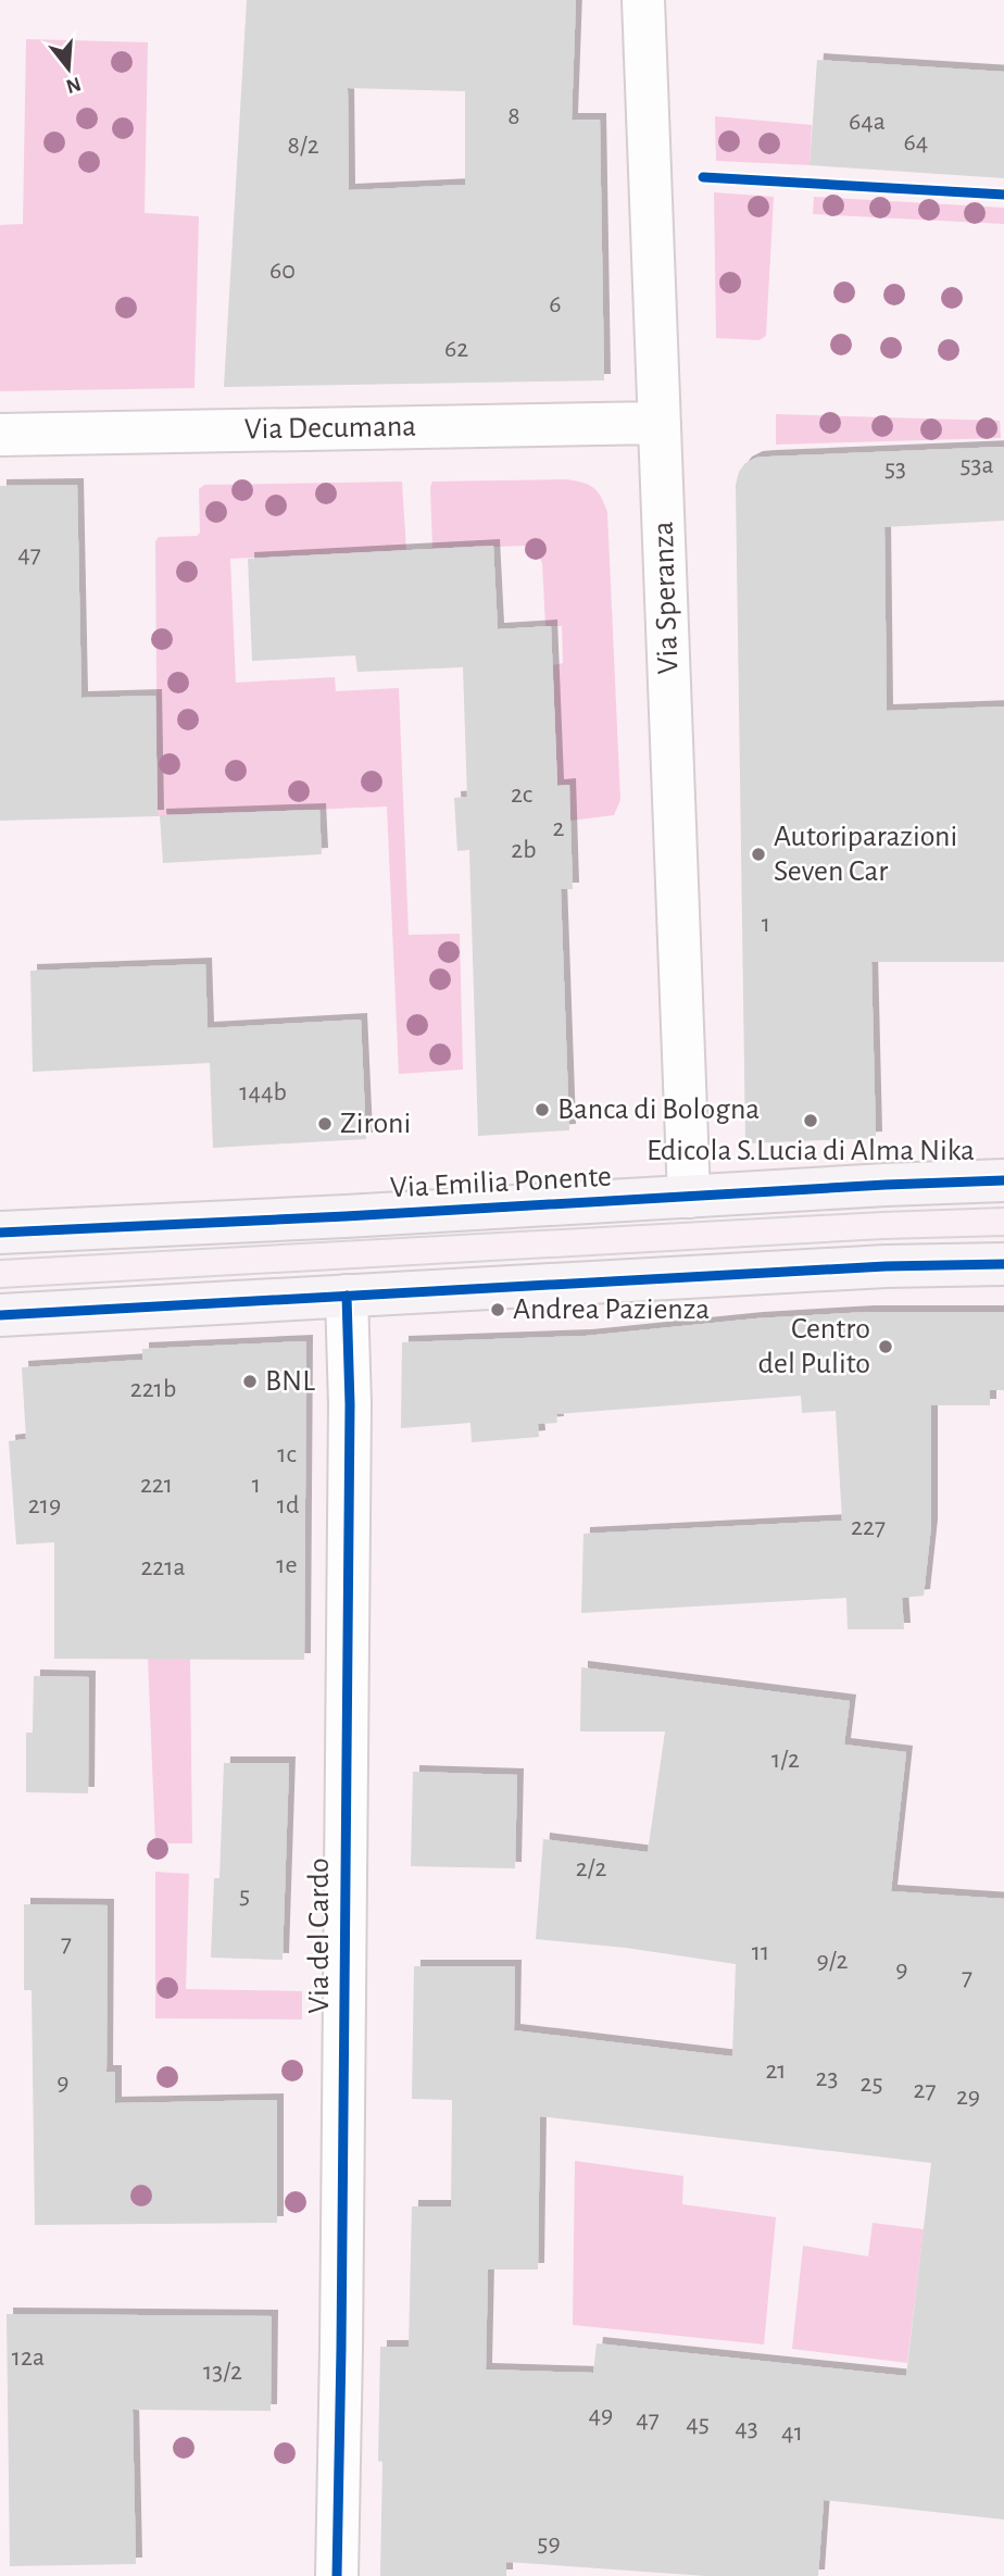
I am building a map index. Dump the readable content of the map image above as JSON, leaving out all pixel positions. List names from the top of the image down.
{
  "streets": {
    "main road": ["Via Emilia Ponente"],
    "street": ["Via Decumana", "Via Speranza", "Via del Cardo"]
  },
  "crossings": [
    ["Via Decumana", "Via Speranza"],
    ["Via Speranza", "Via Emilia Ponente"]
  ],
  "places": [
    "Autoriparazioni Seven Car",
    "Banca di Bologna",
    "Edicola S.Lucia di Alma Nika",
    "Zironi",
    "Andrea Pazienza",
    "Centro del Pulito",
    "BNL"
  ],
  "house_numbers": [
    "8",
    "64a",
    "64",
    "8/2",
    "60",
    "6",
    "62",
    "53a",
    "53",
    "47",
    "2c",
    "2",
    "2b",
    "1",
    "144b",
    "221b",
    "1c",
    "221",
    "1",
    "219",
    "1d",
    "227",
    "1e",
    "221a",
    "1/2",
    "2/2",
    "5",
    "7",
    "11",
    "9/2",
    "9",
    "7",
    "21",
    "23",
    "9",
    "25",
    "27",
    "29",
    "12a",
    "13/2",
    "49",
    "47",
    "45",
    "43",
    "41",
    "59"
  ],
  "north": "bottom"
}
